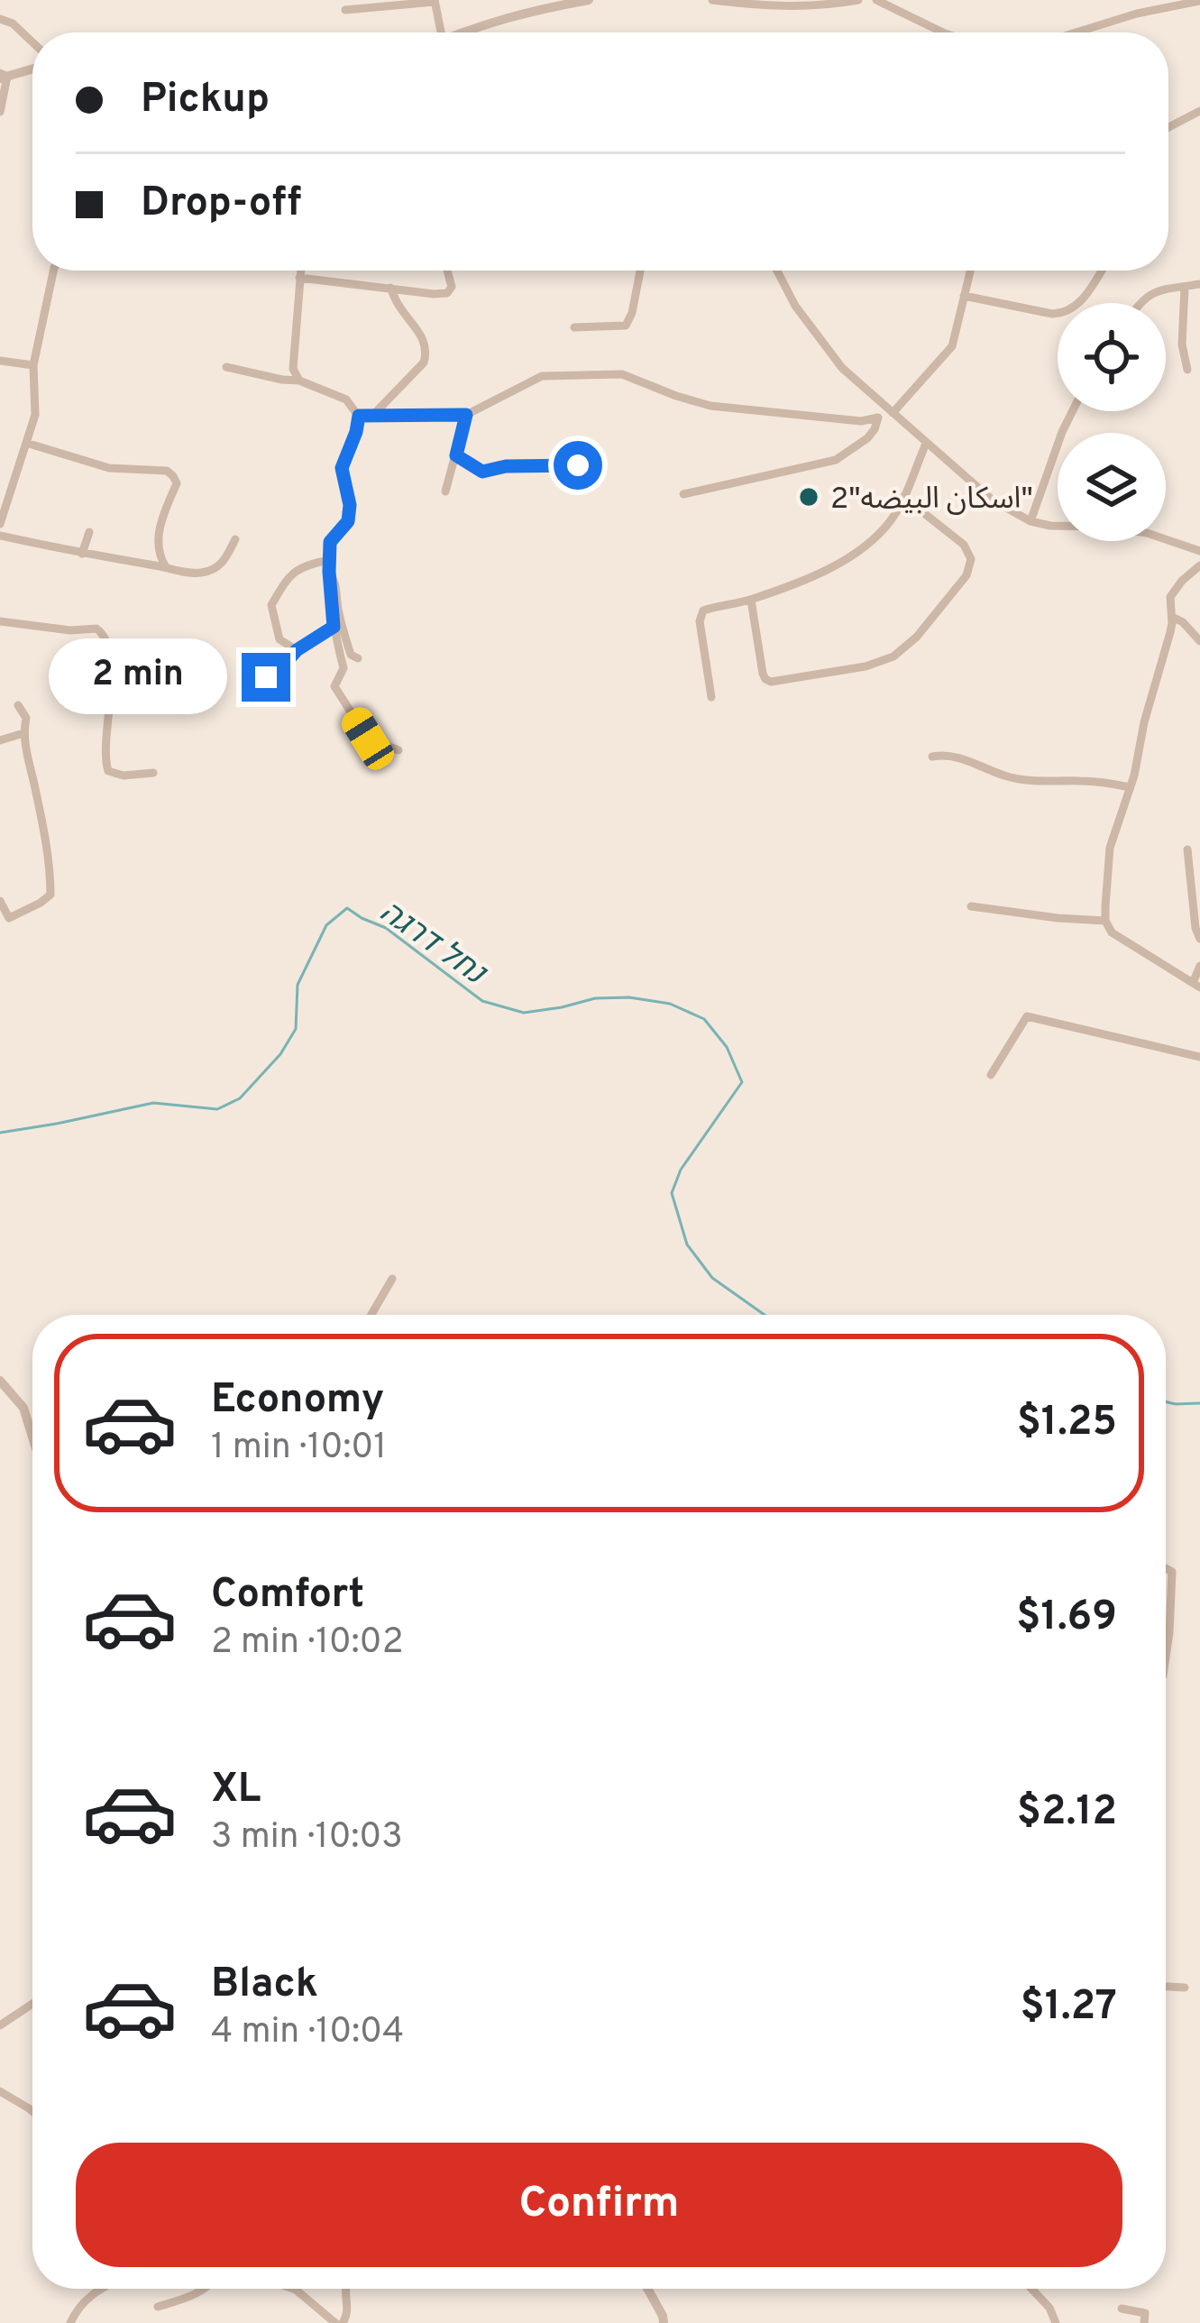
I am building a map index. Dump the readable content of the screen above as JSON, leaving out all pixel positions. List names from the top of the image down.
{
  "water": ["נחל דרגה"],
  "places": ["اسكان البيضه\"2\""],
  "page": {
    "banner": ["Pickup", "Drop-off"],
    "bubble": "2 min",
    "list": [
      {
        "name": "Economy",
        "note": "1 min · 10:01",
        "value": "$1.25"
      },
      {
        "name": "Comfort",
        "note": "2 min · 10:02",
        "value": "$1.69"
      },
      {
        "name": "XL",
        "note": "3 min · 10:03",
        "value": "$2.12"
      },
      {
        "name": "Black",
        "note": "4 min · 10:04",
        "value": "$1.27"
      }
    ],
    "buttons": "Confirm"
  }
}
